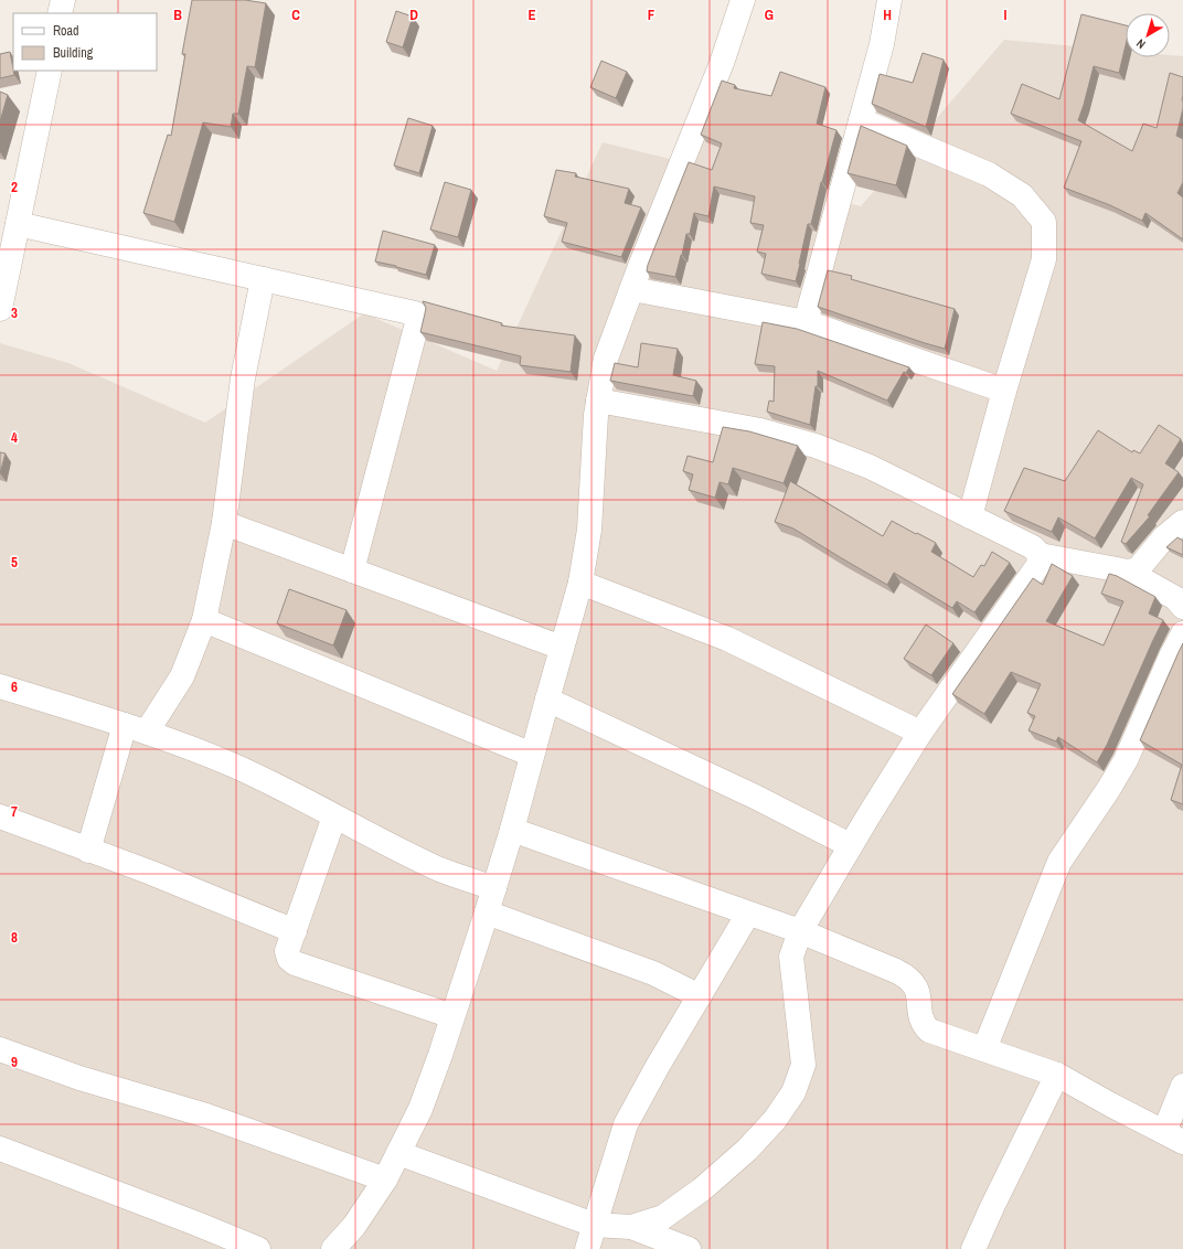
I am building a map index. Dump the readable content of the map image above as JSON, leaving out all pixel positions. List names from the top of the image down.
{
  "legend": ["Road", "Building"],
  "north": "bottom left",
  "grid": {
    "columns": [
      "B",
      "C",
      "D",
      "E",
      "F",
      "G",
      "H",
      "I"
    ],
    "rows": [
      "2",
      "3",
      "4",
      "5",
      "6",
      "7",
      "8",
      "9"
    ]
  }
}
